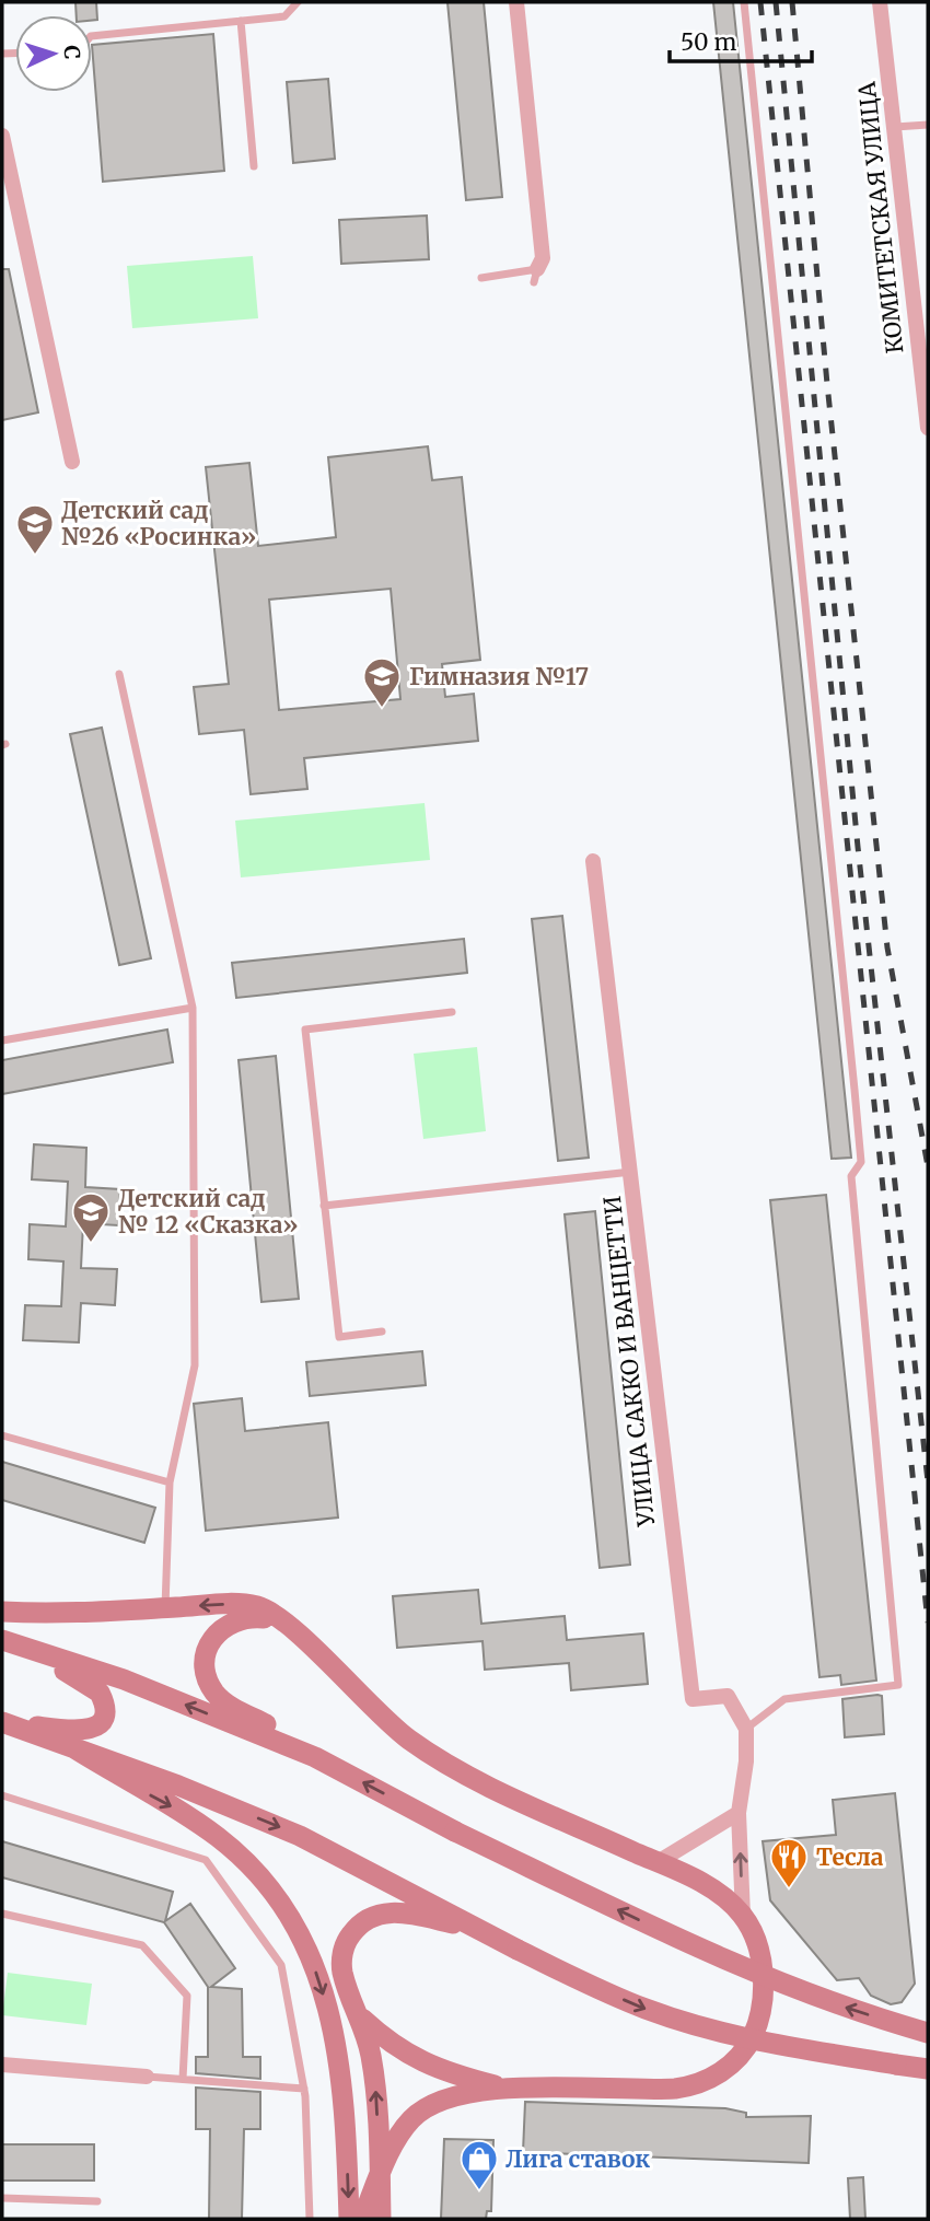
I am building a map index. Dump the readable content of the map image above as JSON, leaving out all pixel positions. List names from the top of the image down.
{
  "streets": {
    "street": ["КОМИТЕТСКАЯ УЛИЦА", "УЛИЦА САККО И ВАНЦЕТТИ"]
  },
  "places": {
    "school or university": ["Детский сад №26 «Росинка»", "Гимназия №17", "Детский сад № 12 «Сказка»"],
    "restaurant": ["Тесла"],
    "shop": ["Лига ставок"]
  },
  "scale_bar": "50 m",
  "north": "right"
}
